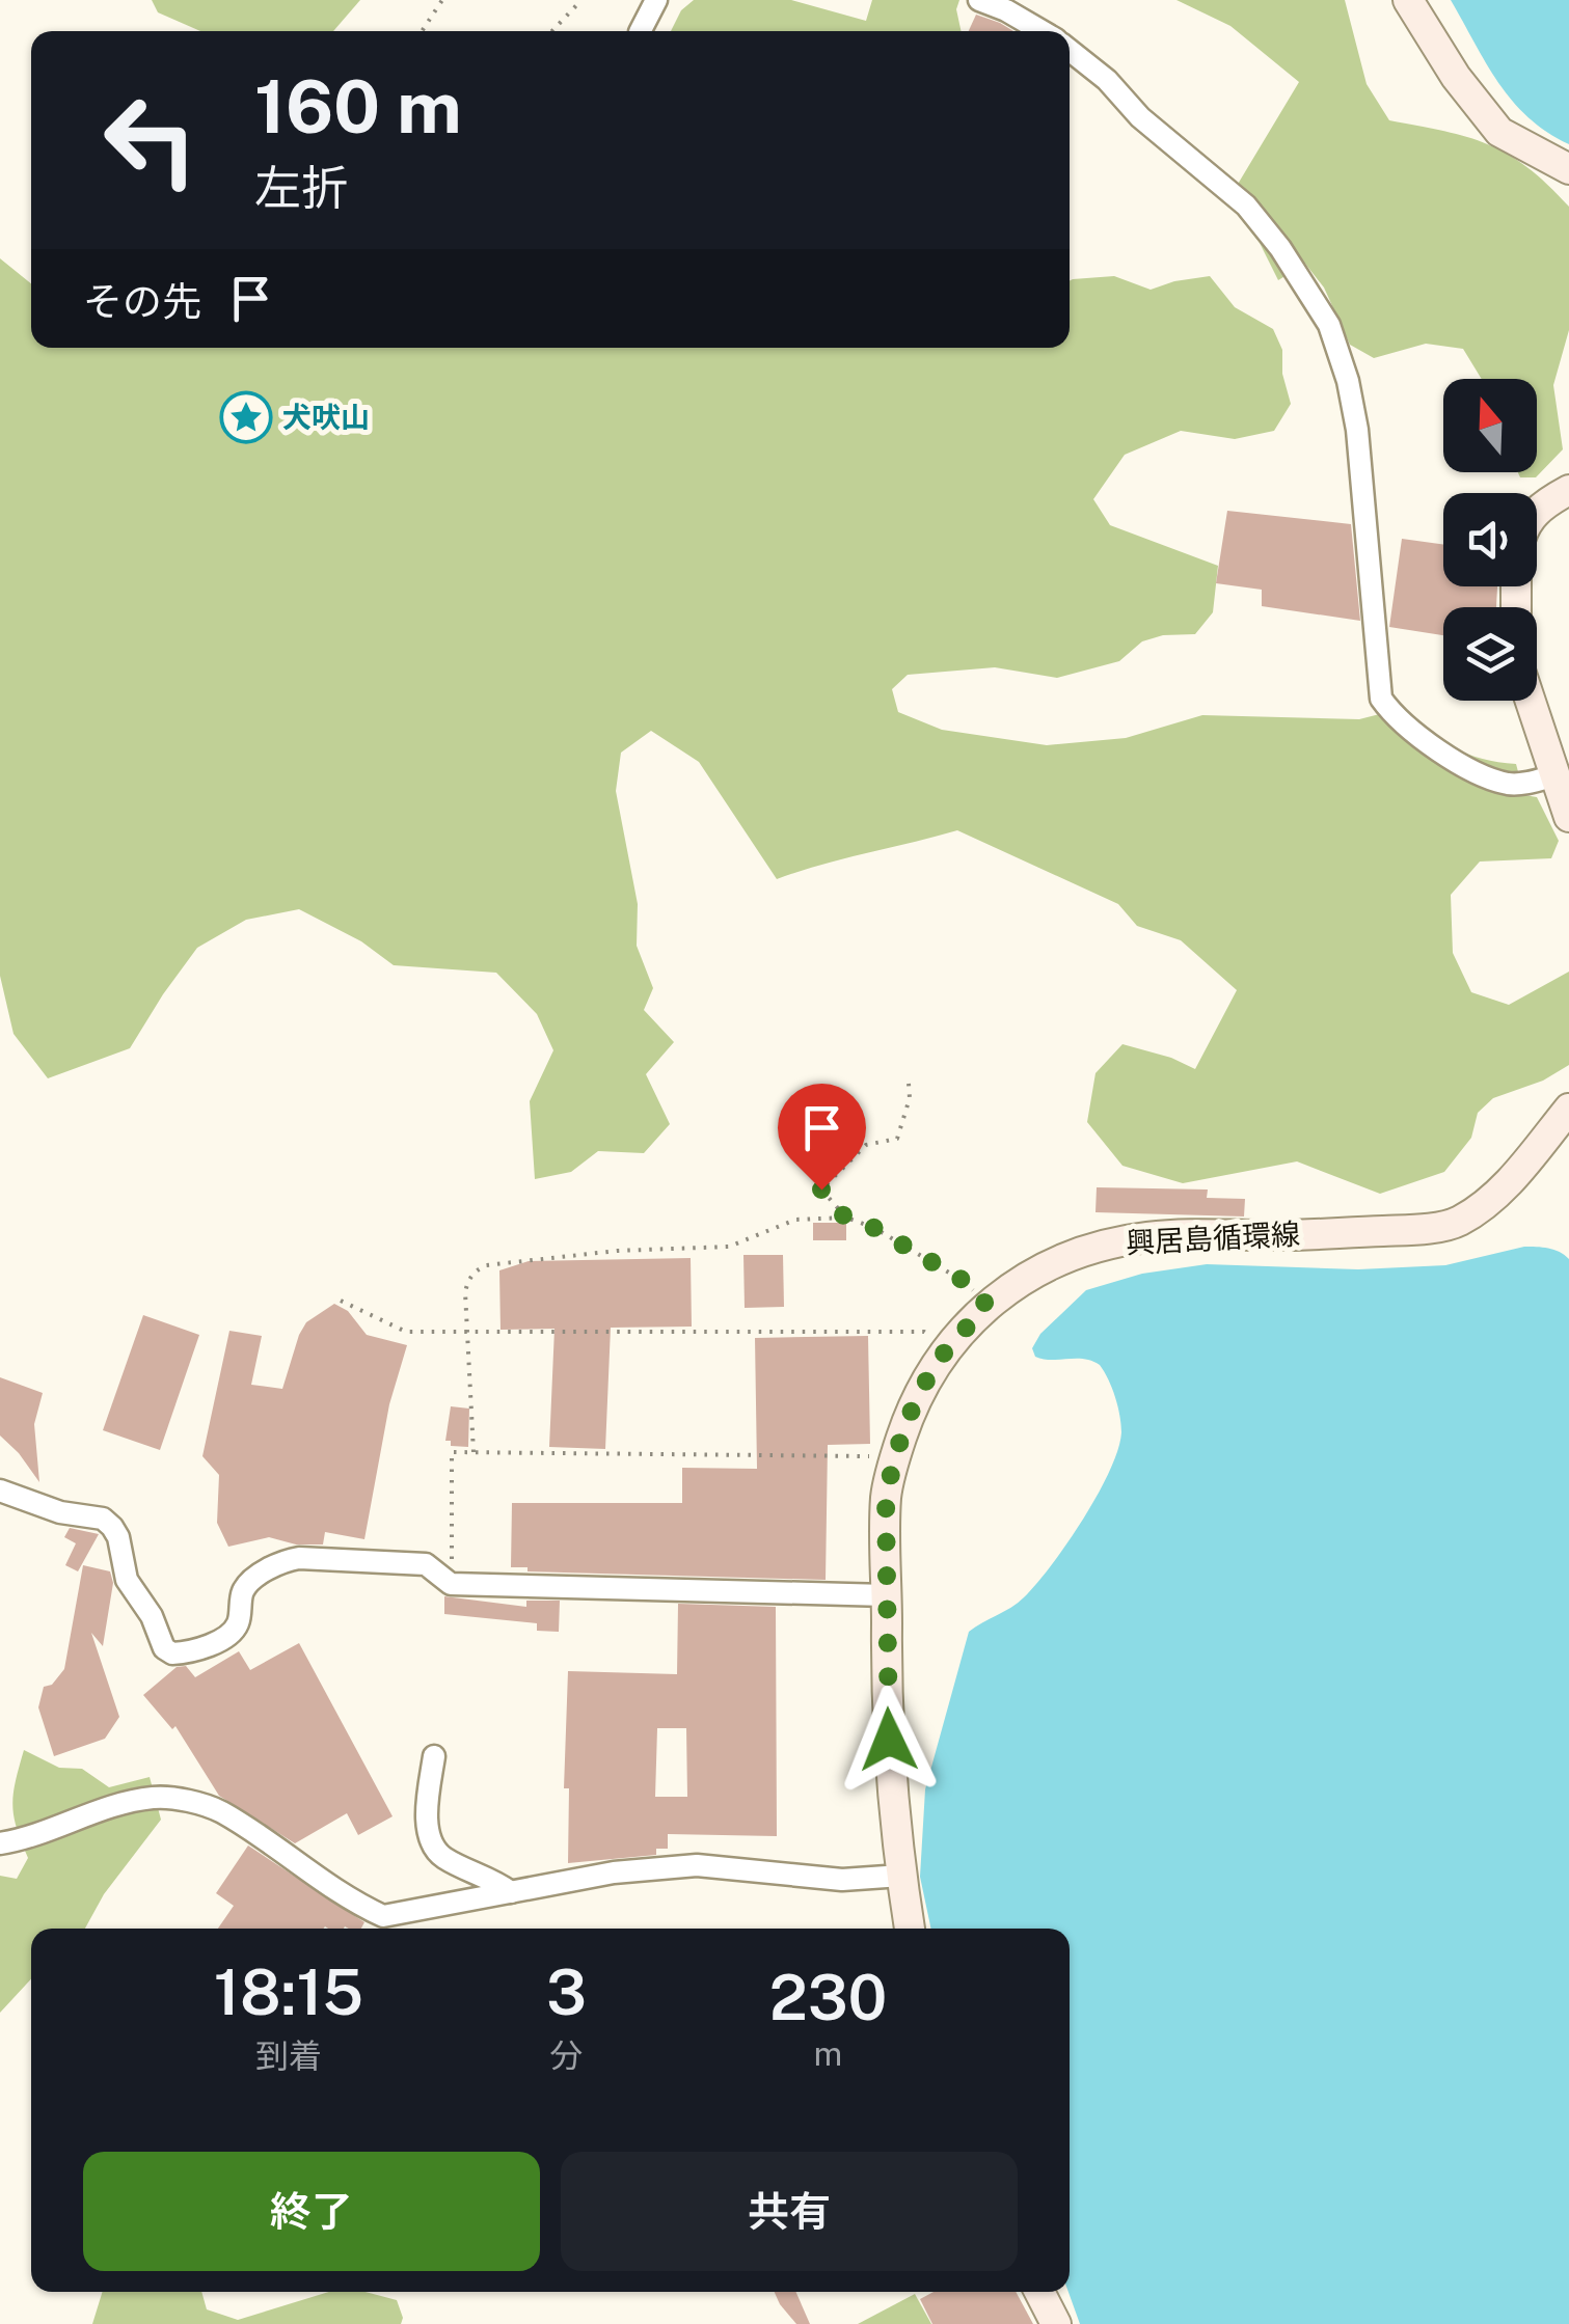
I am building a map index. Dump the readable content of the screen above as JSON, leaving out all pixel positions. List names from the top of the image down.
{
  "streets": {
    "main road": ["興居島循環線"]
  },
  "places": {
    "place": ["犬吠山"]
  },
  "north": "top",
  "page": {
    "turn": ["160 m", "左折"],
    "then": "その先",
    "eta": [
      "18:15",
      "到着",
      "3",
      "分",
      "230",
      "m"
    ],
    "buttons": ["終了", "共有"]
  }
}
